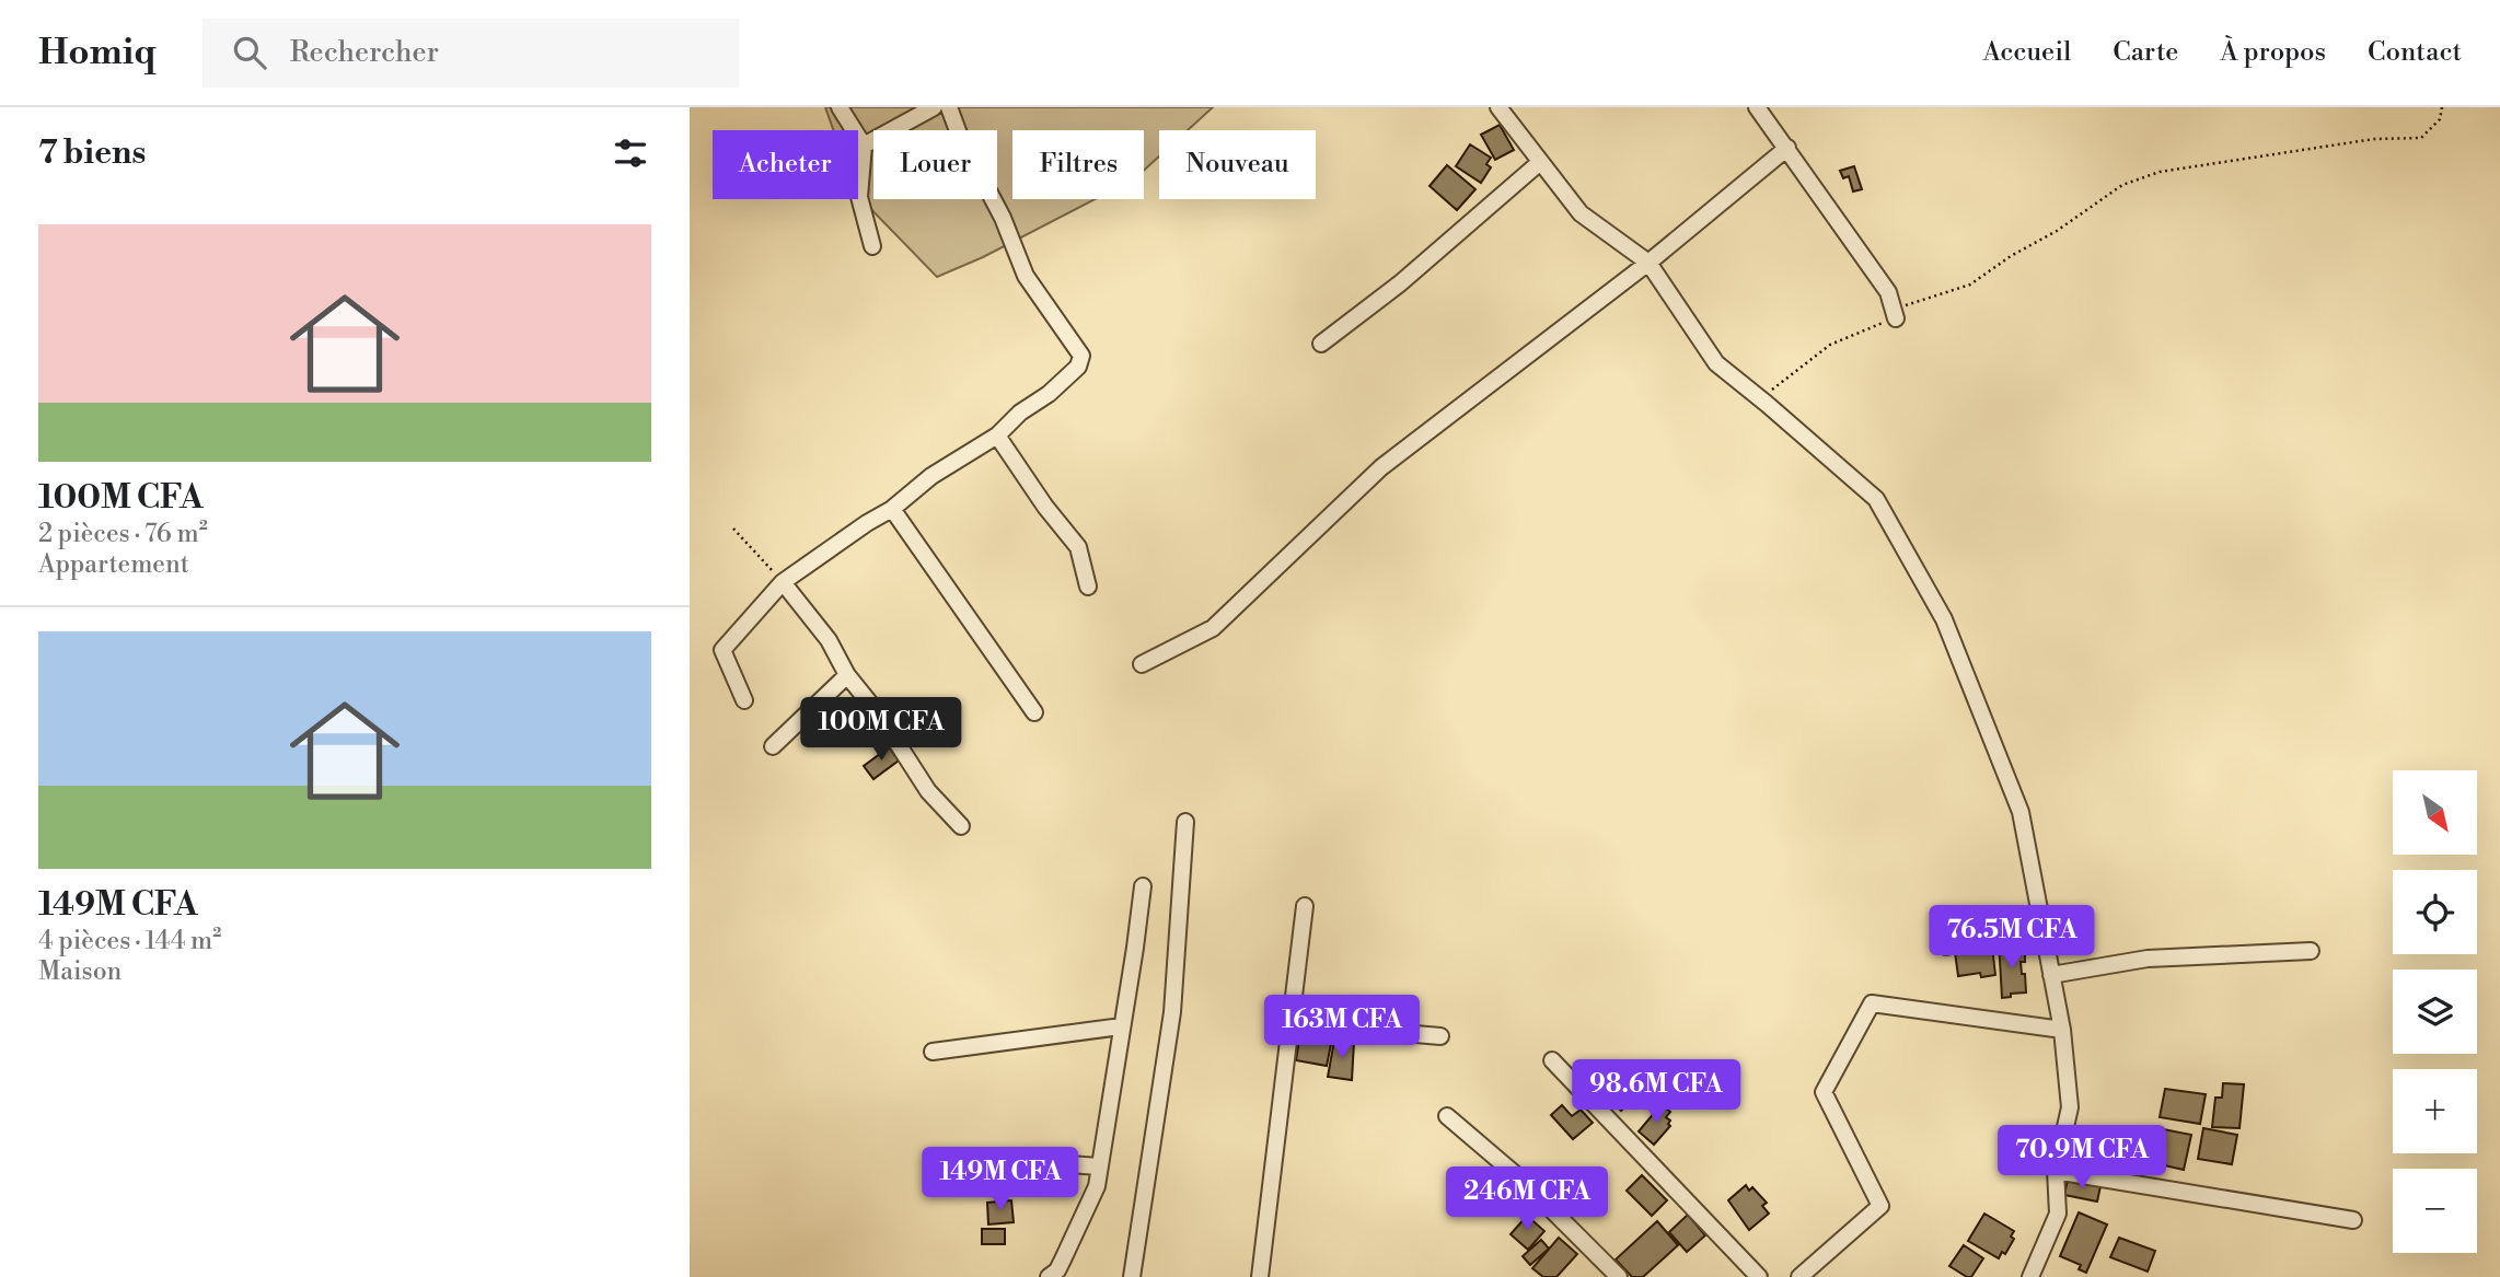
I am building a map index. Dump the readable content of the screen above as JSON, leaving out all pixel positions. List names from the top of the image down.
{
  "north": "bottom right",
  "page": {
    "header": "Homiq",
    "search": "Rechercher",
    "nav": [
      "Accueil",
      "Carte",
      "À propos",
      "Contact"
    ],
    "heading": "7 biens",
    "chip": [
      "Acheter",
      "Louer",
      "Filtres",
      "Nouveau"
    ],
    "list": [
      {
        "name": "100M CFA",
        "note": "2 pièces · 76 m² · Appartement"
      },
      {
        "name": "149M CFA",
        "note": "4 pièces · 144 m² · Maison"
      }
    ],
    "price": [
      "100M CFA",
      "76.5M CFA",
      "163M CFA",
      "98.6M CFA",
      "70.9M CFA",
      "149M CFA",
      "246M CFA"
    ],
    "map_buttons": ["+", "−"]
  }
}
